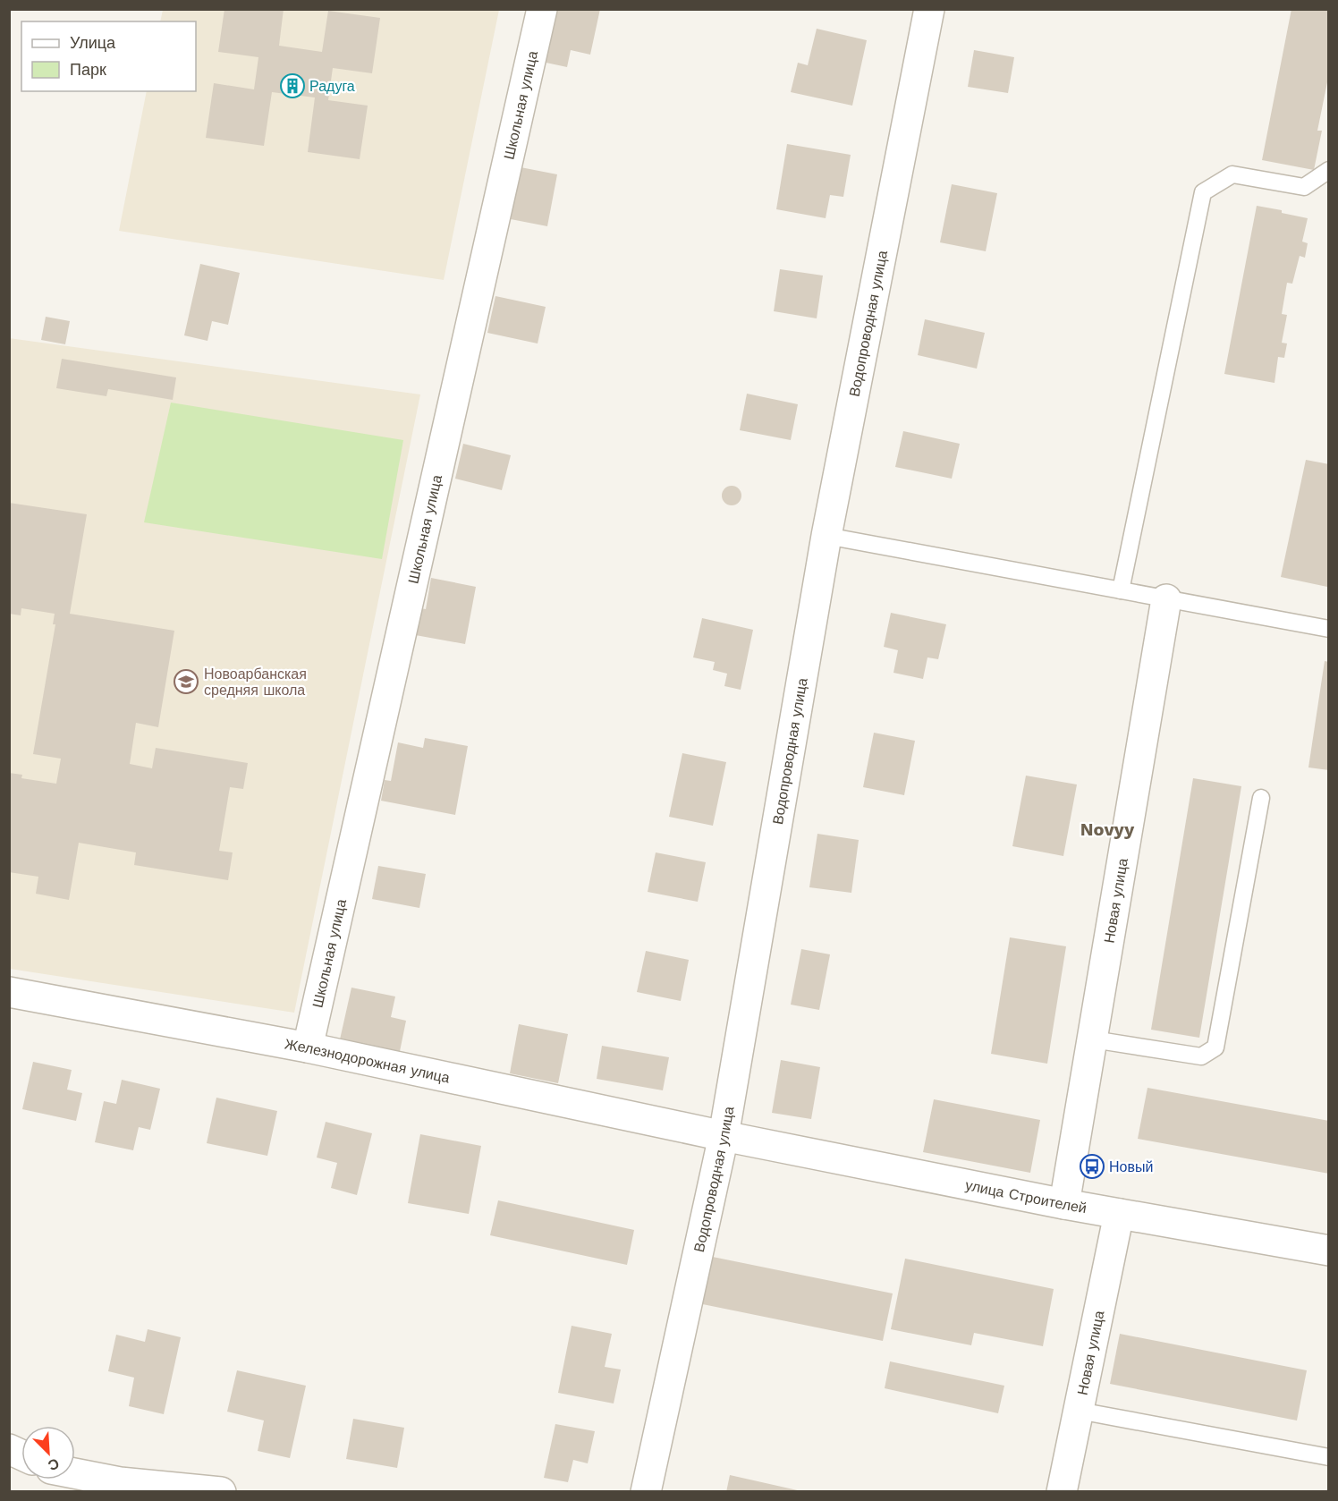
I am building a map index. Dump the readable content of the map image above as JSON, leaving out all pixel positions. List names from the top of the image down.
{
  "streets": {
    "street": [
      "Школьная улица",
      "Водопроводная улица",
      "Новая улица",
      "Железнодорожная улица",
      "улица Строителей"
    ]
  },
  "crossings": [
    ["Школьная улица", "Железнодорожная улица"],
    ["Водопроводная улица", "Железнодорожная улица"],
    ["Водопроводная улица", "улица Строителей"],
    ["Новая улица", "улица Строителей"],
    ["Железнодорожная улица", "улица Строителей"]
  ],
  "districts": ["Novyy"],
  "places": {
    "building": ["Радуга"],
    "school or university": ["Новоарбанская средняя школа"],
    "bus stop": ["Новый"]
  },
  "legend": ["Улица", "Парк"],
  "north": "bottom right"
}
